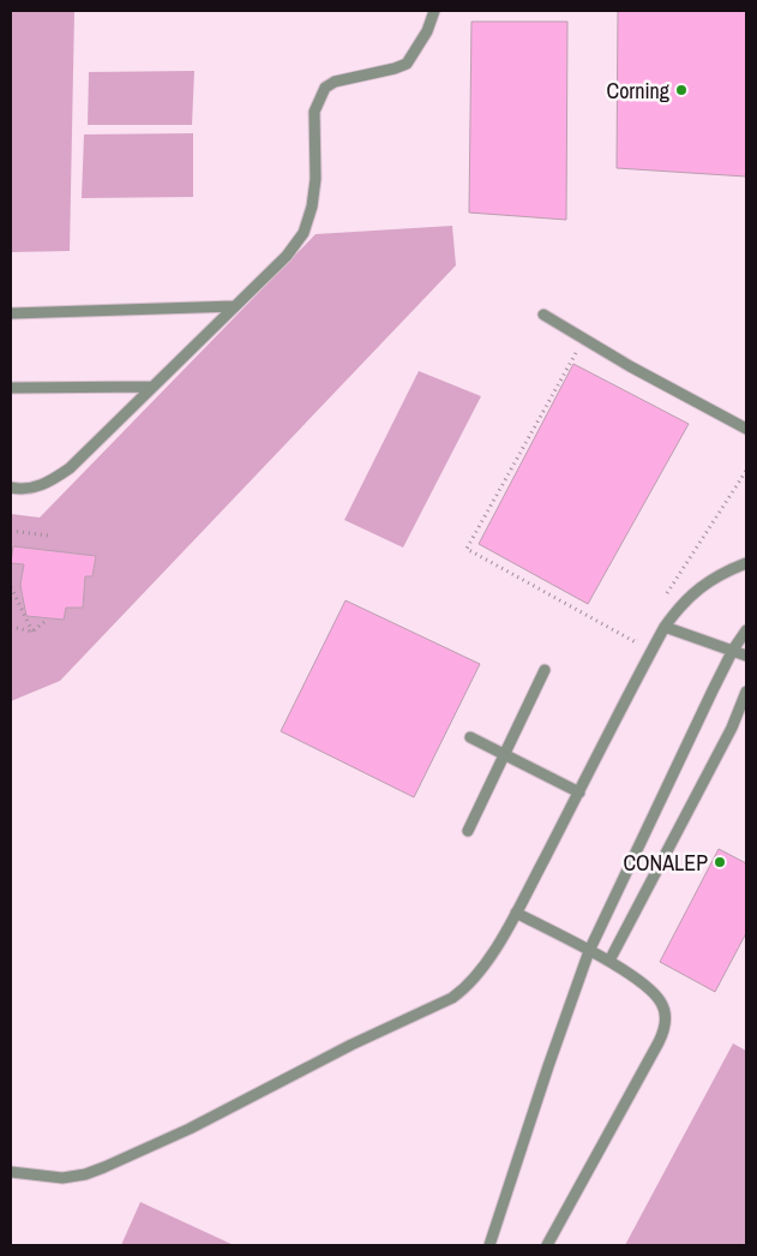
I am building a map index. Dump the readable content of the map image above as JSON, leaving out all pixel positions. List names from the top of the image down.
{
  "places": ["Corning", "CONALEP"]
}
